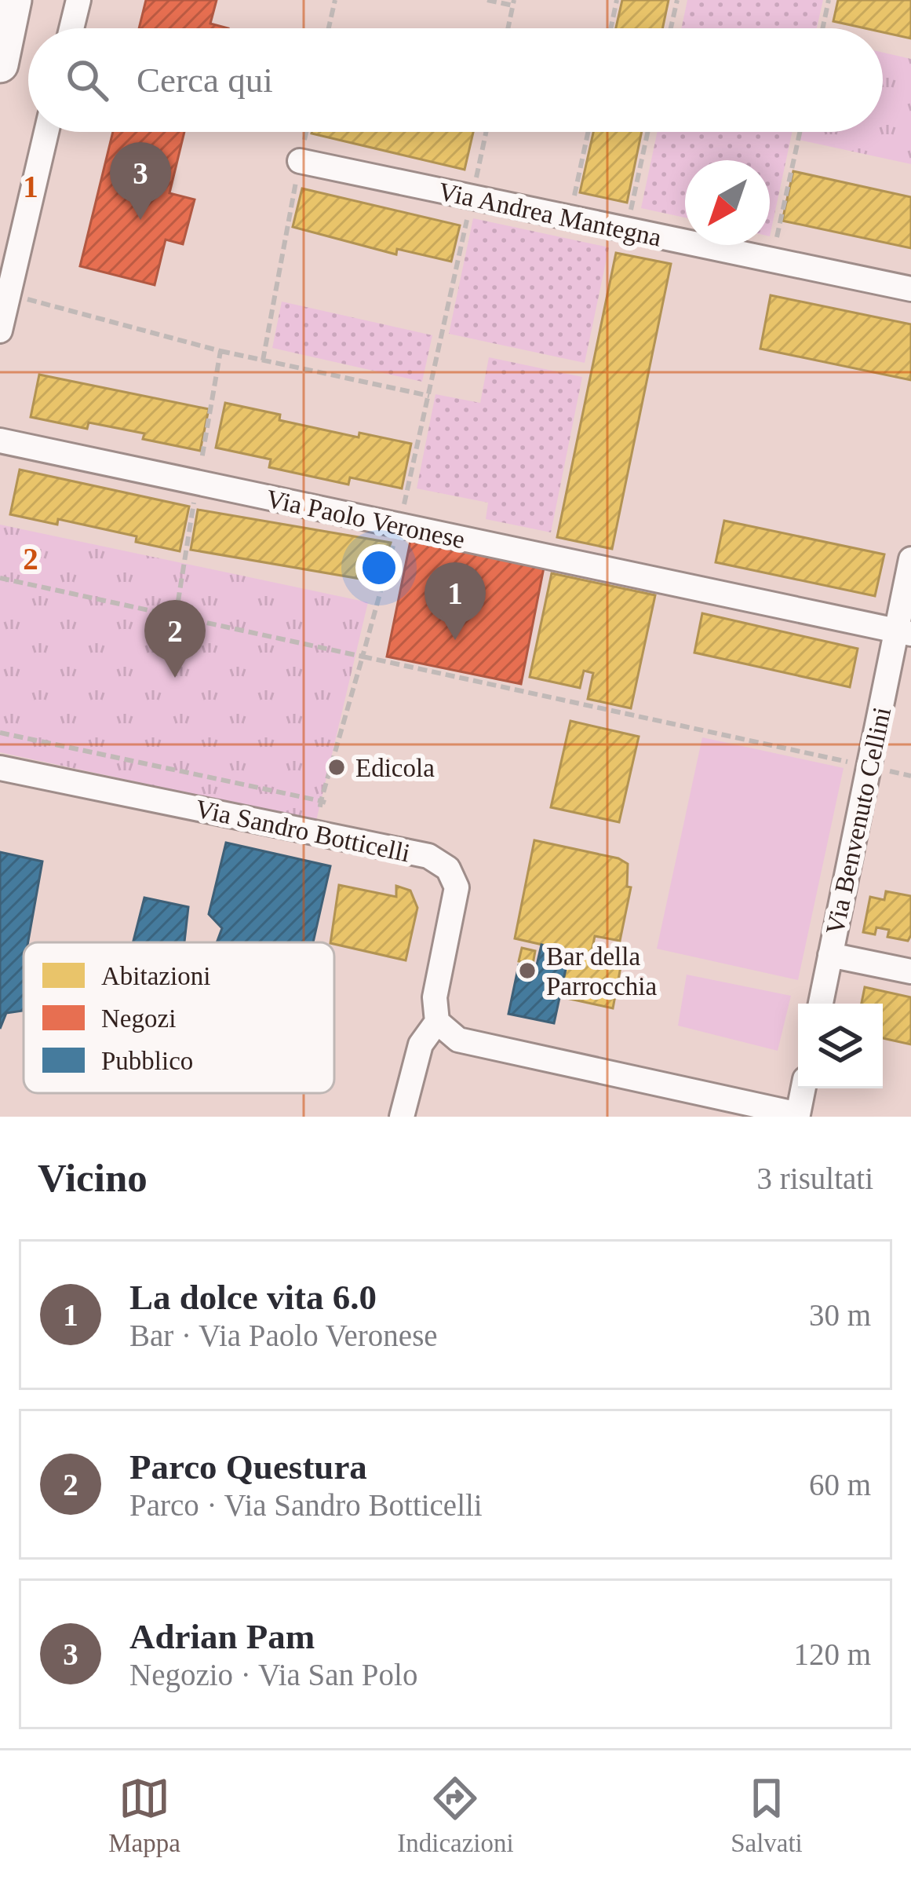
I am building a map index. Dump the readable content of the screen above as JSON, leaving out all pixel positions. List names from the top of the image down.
{
  "streets": {
    "street": [
      "Via Andrea Mantegna",
      "Via Paolo Veronese",
      "Via Benvenuto Cellini",
      "Via Sandro Botticelli"
    ]
  },
  "crossings": [
    ["Via Paolo Veronese", "Via Benvenuto Cellini"]
  ],
  "places": ["Edicola", "Bar della Parrocchia"],
  "legend": ["Abitazioni", "Negozi", "Pubblico"],
  "north": "bottom left",
  "page": {
    "search": "Cerca qui",
    "pins": ["3", "1", "2"],
    "heading": ["Vicino", "3 risultati"],
    "list": [
      {
        "mark": "1",
        "name": "La dolce vita 6.0",
        "note": "Bar · Via Paolo Veronese",
        "value": "30 m"
      },
      {
        "mark": "2",
        "name": "Parco Questura",
        "note": "Parco · Via Sandro Botticelli",
        "value": "60 m"
      },
      {
        "mark": "3",
        "name": "Adrian Pam",
        "note": "Negozio · Via San Polo",
        "value": "120 m"
      }
    ],
    "nav": ["Mappa", "Indicazioni", "Salvati"]
  },
  "grid": {
    "rows": ["1", "2"]
  }
}
